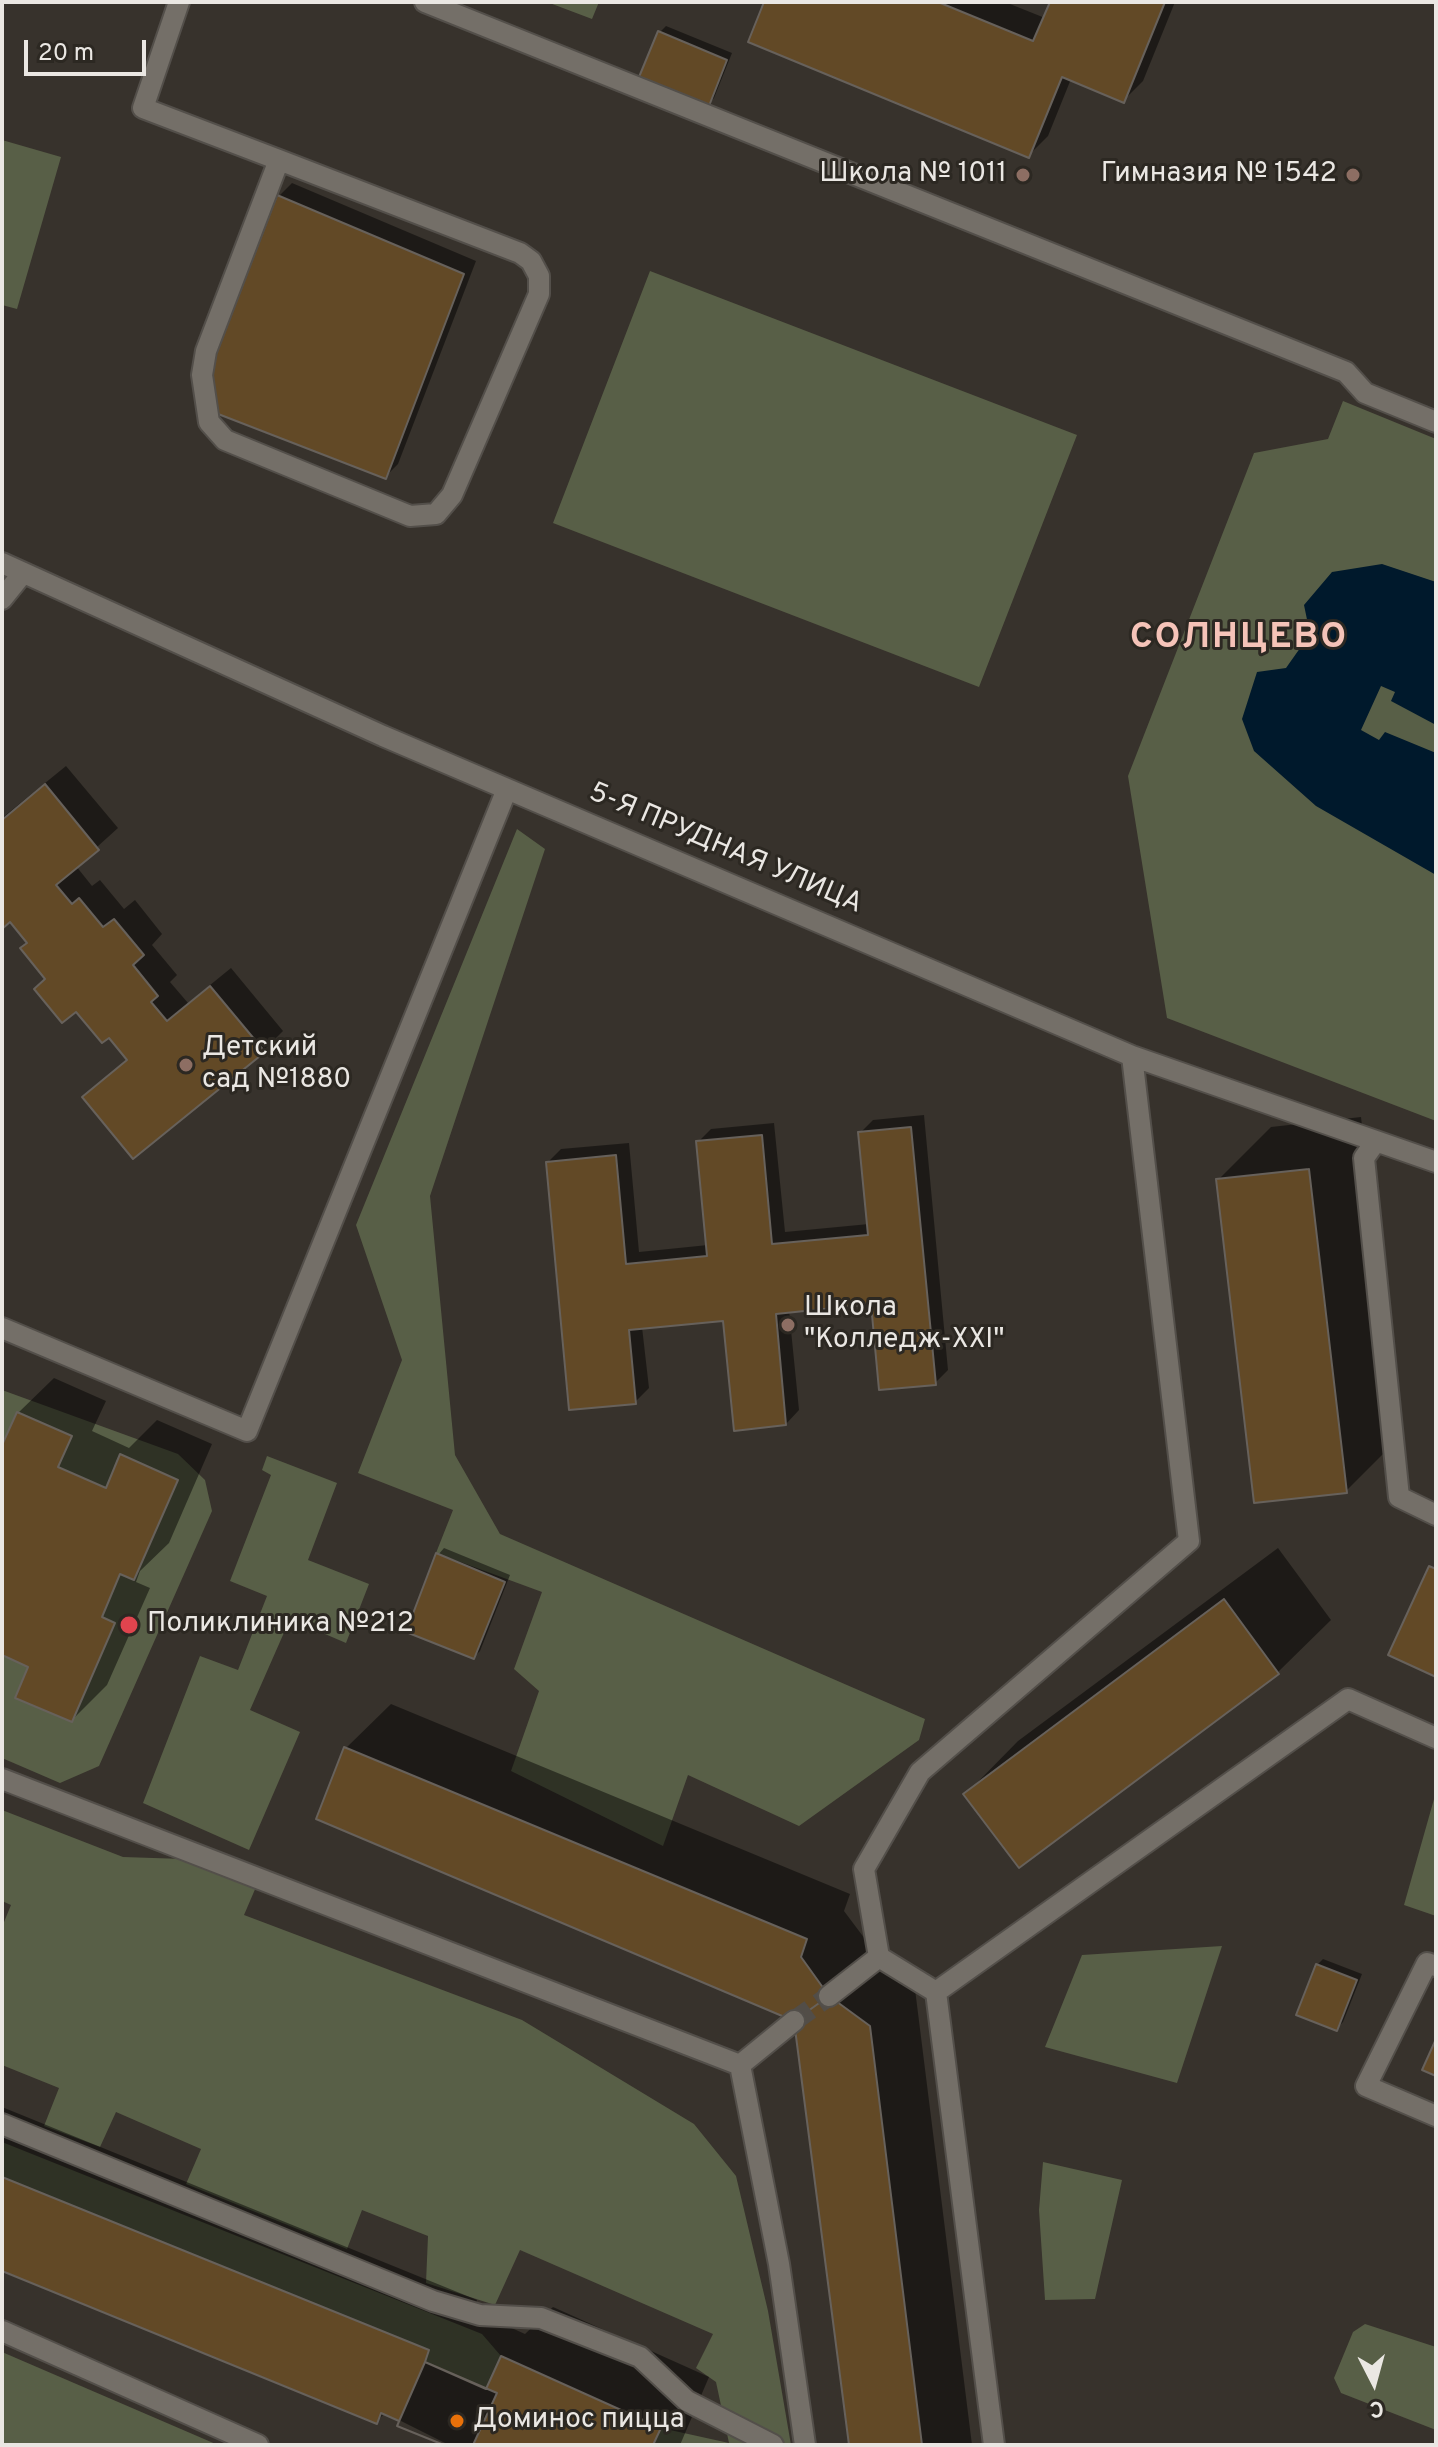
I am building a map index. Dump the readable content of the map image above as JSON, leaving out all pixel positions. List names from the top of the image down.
{
  "streets": {
    "street": ["5-Я ПРУДНАЯ УЛИЦА"]
  },
  "districts": ["СОЛНЦЕВО"],
  "places": [
    "Школа № 1011",
    "Гимназия № 1542",
    "Детский сад №1880",
    "Школа \"Колледж-XXI\"",
    "Поликлиника №212",
    "Доминос пицца"
  ],
  "scale_bar": "20 m",
  "north": "bottom"
}
